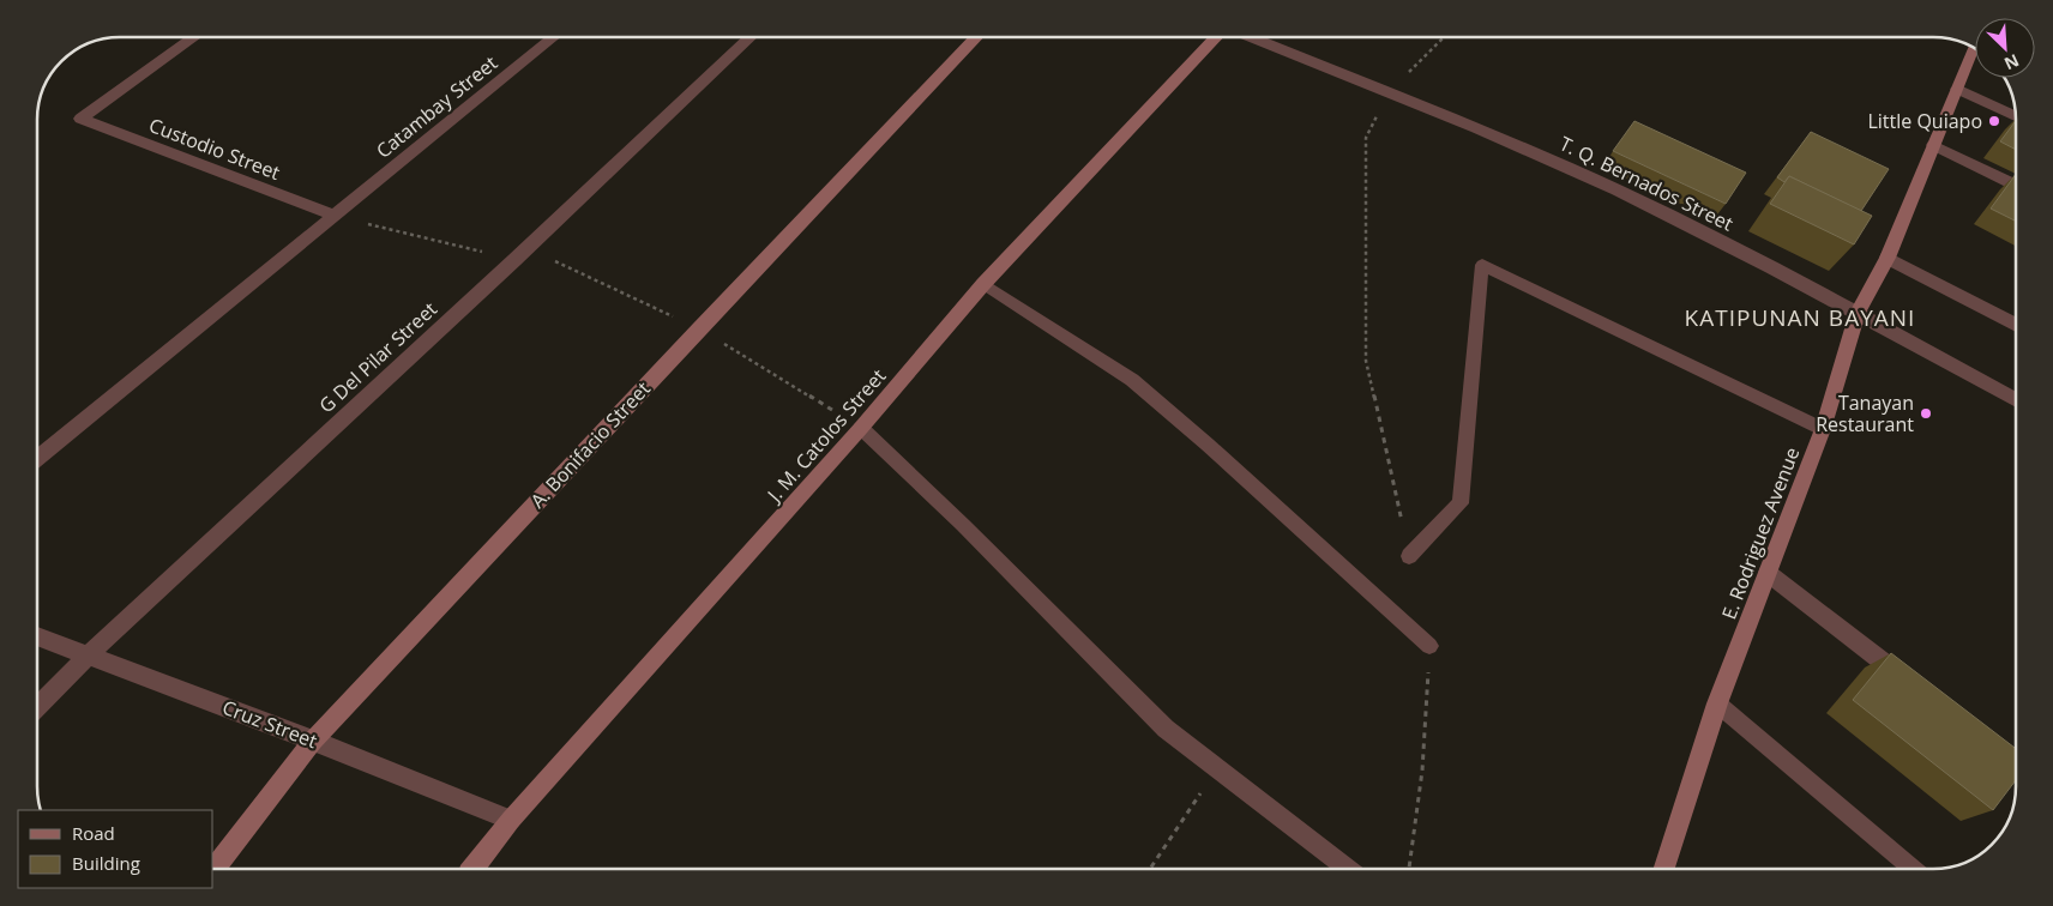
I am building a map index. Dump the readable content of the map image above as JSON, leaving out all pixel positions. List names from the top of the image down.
{
  "streets": {
    "street": [
      "Catambay Street",
      "Custodio Street",
      "T. Q. Bernados Street",
      "G Del Pilar Street",
      "J. M. Catolos Street",
      "A. Bonifacio Street",
      "E. Rodriguez Avenue",
      "Cruz Street"
    ]
  },
  "crossings": [
    ["Catambay Street", "Custodio Street"],
    ["T. Q. Bernados Street", "E. Rodriguez Avenue"],
    ["G Del Pilar Street", "Cruz Street"],
    ["J. M. Catolos Street", "Cruz Street"],
    ["A. Bonifacio Street", "Cruz Street"]
  ],
  "districts": ["KATIPUNAN BAYANI"],
  "places": ["Little Quiapo", "Tanayan Restaurant"],
  "legend": ["Road", "Building"],
  "north": "bottom right"
}
